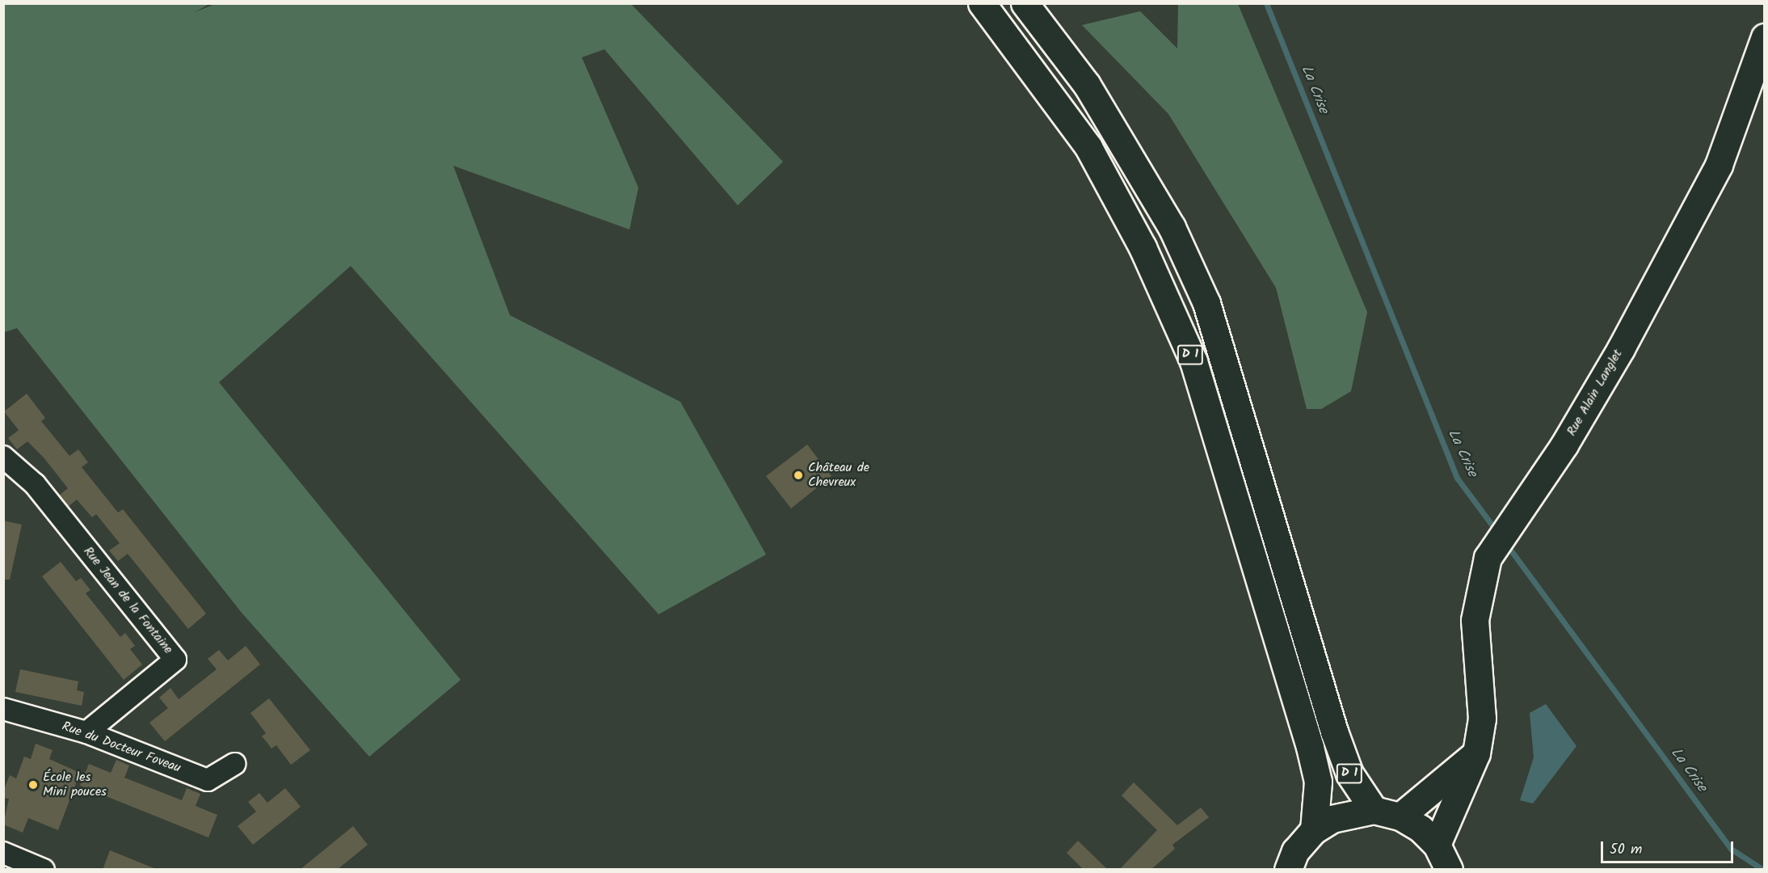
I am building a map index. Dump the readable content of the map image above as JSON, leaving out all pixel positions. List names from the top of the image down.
{
  "streets": {
    "main road": ["D 1", "Rue Alain Langlet"],
    "street": ["Rue Jean de la Fontaine", "Rue du Docteur Foveau"]
  },
  "crossings": [
    ["Rue Jean de la Fontaine", "Rue du Docteur Foveau"]
  ],
  "water": ["La Crise"],
  "places": ["Château de Chevreux", "École les Mini pouces"],
  "scale_bar": "50 m"
}
